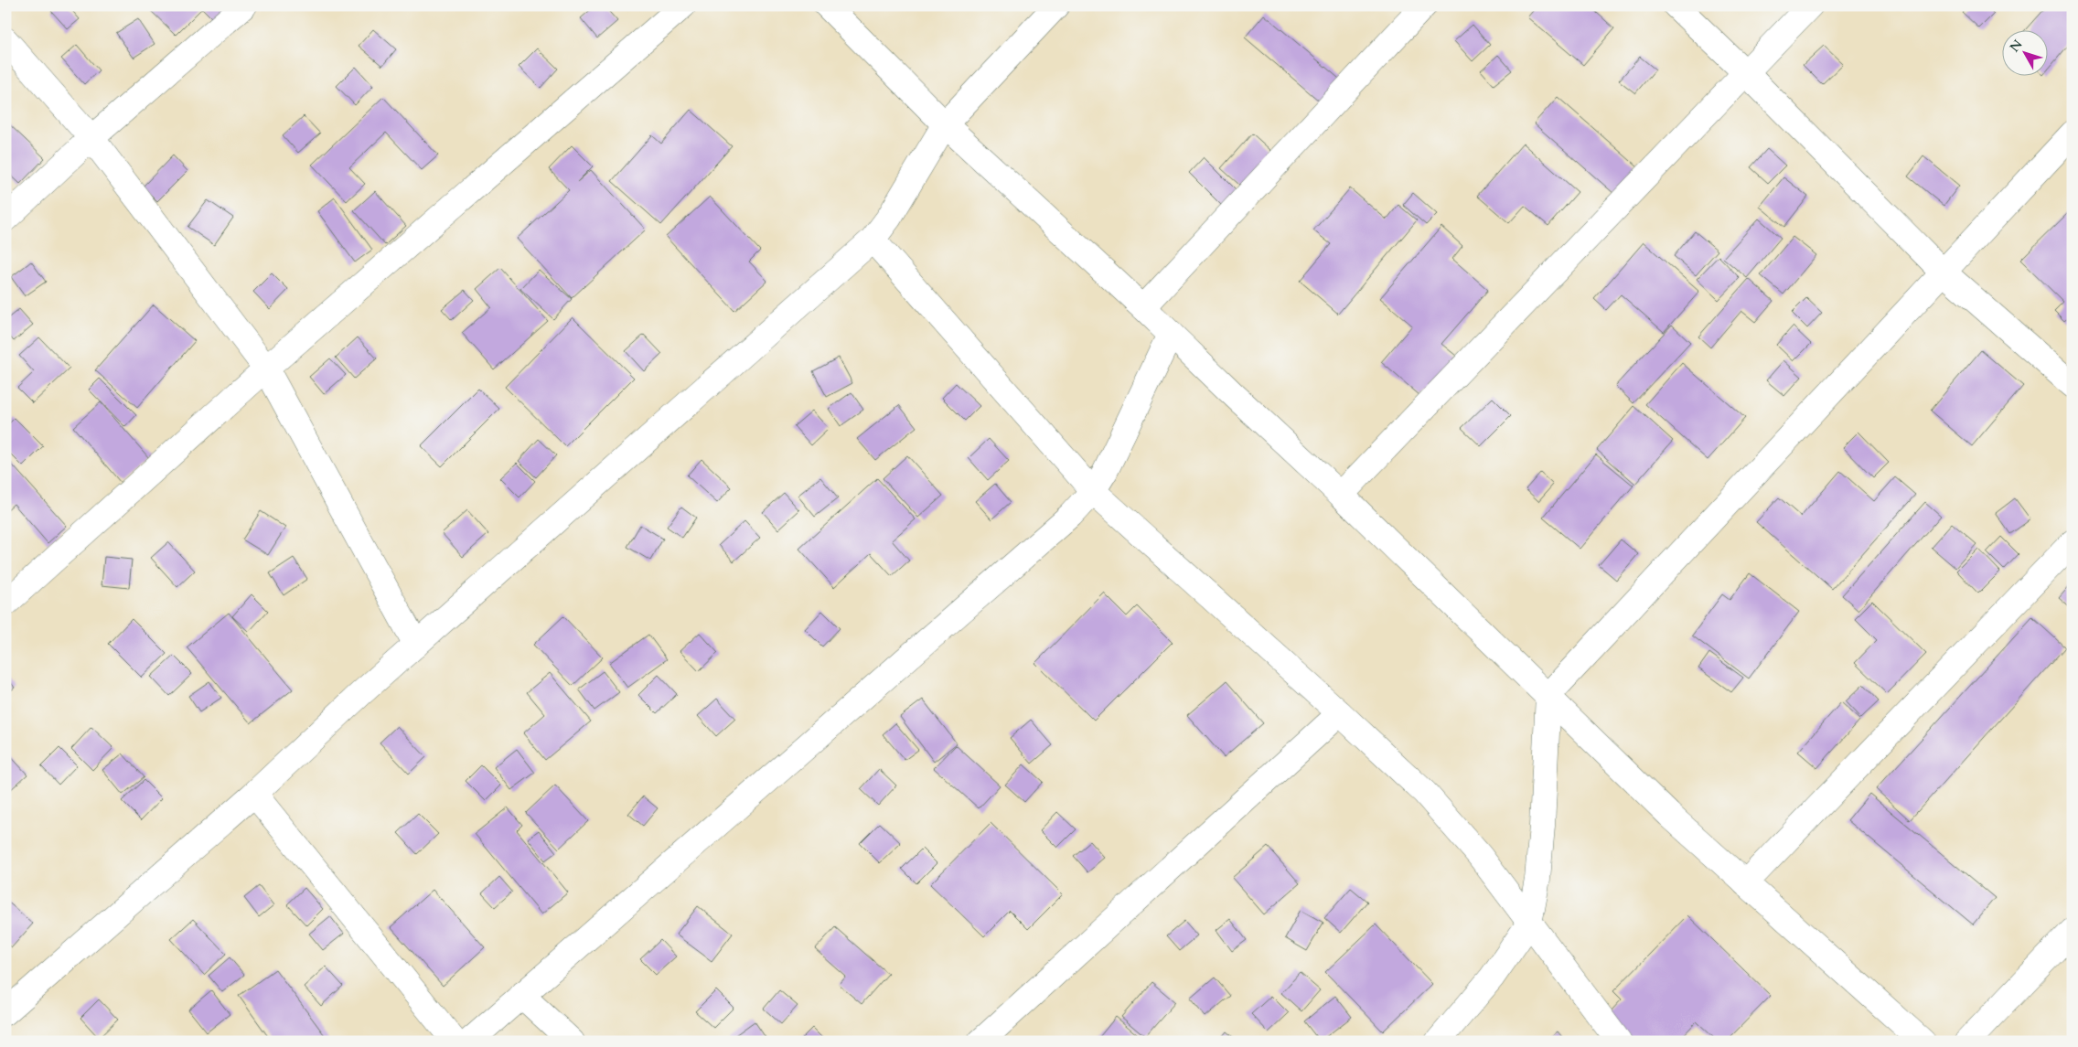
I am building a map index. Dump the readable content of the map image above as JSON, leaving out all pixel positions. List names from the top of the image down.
{
  "north": "top left"
}
